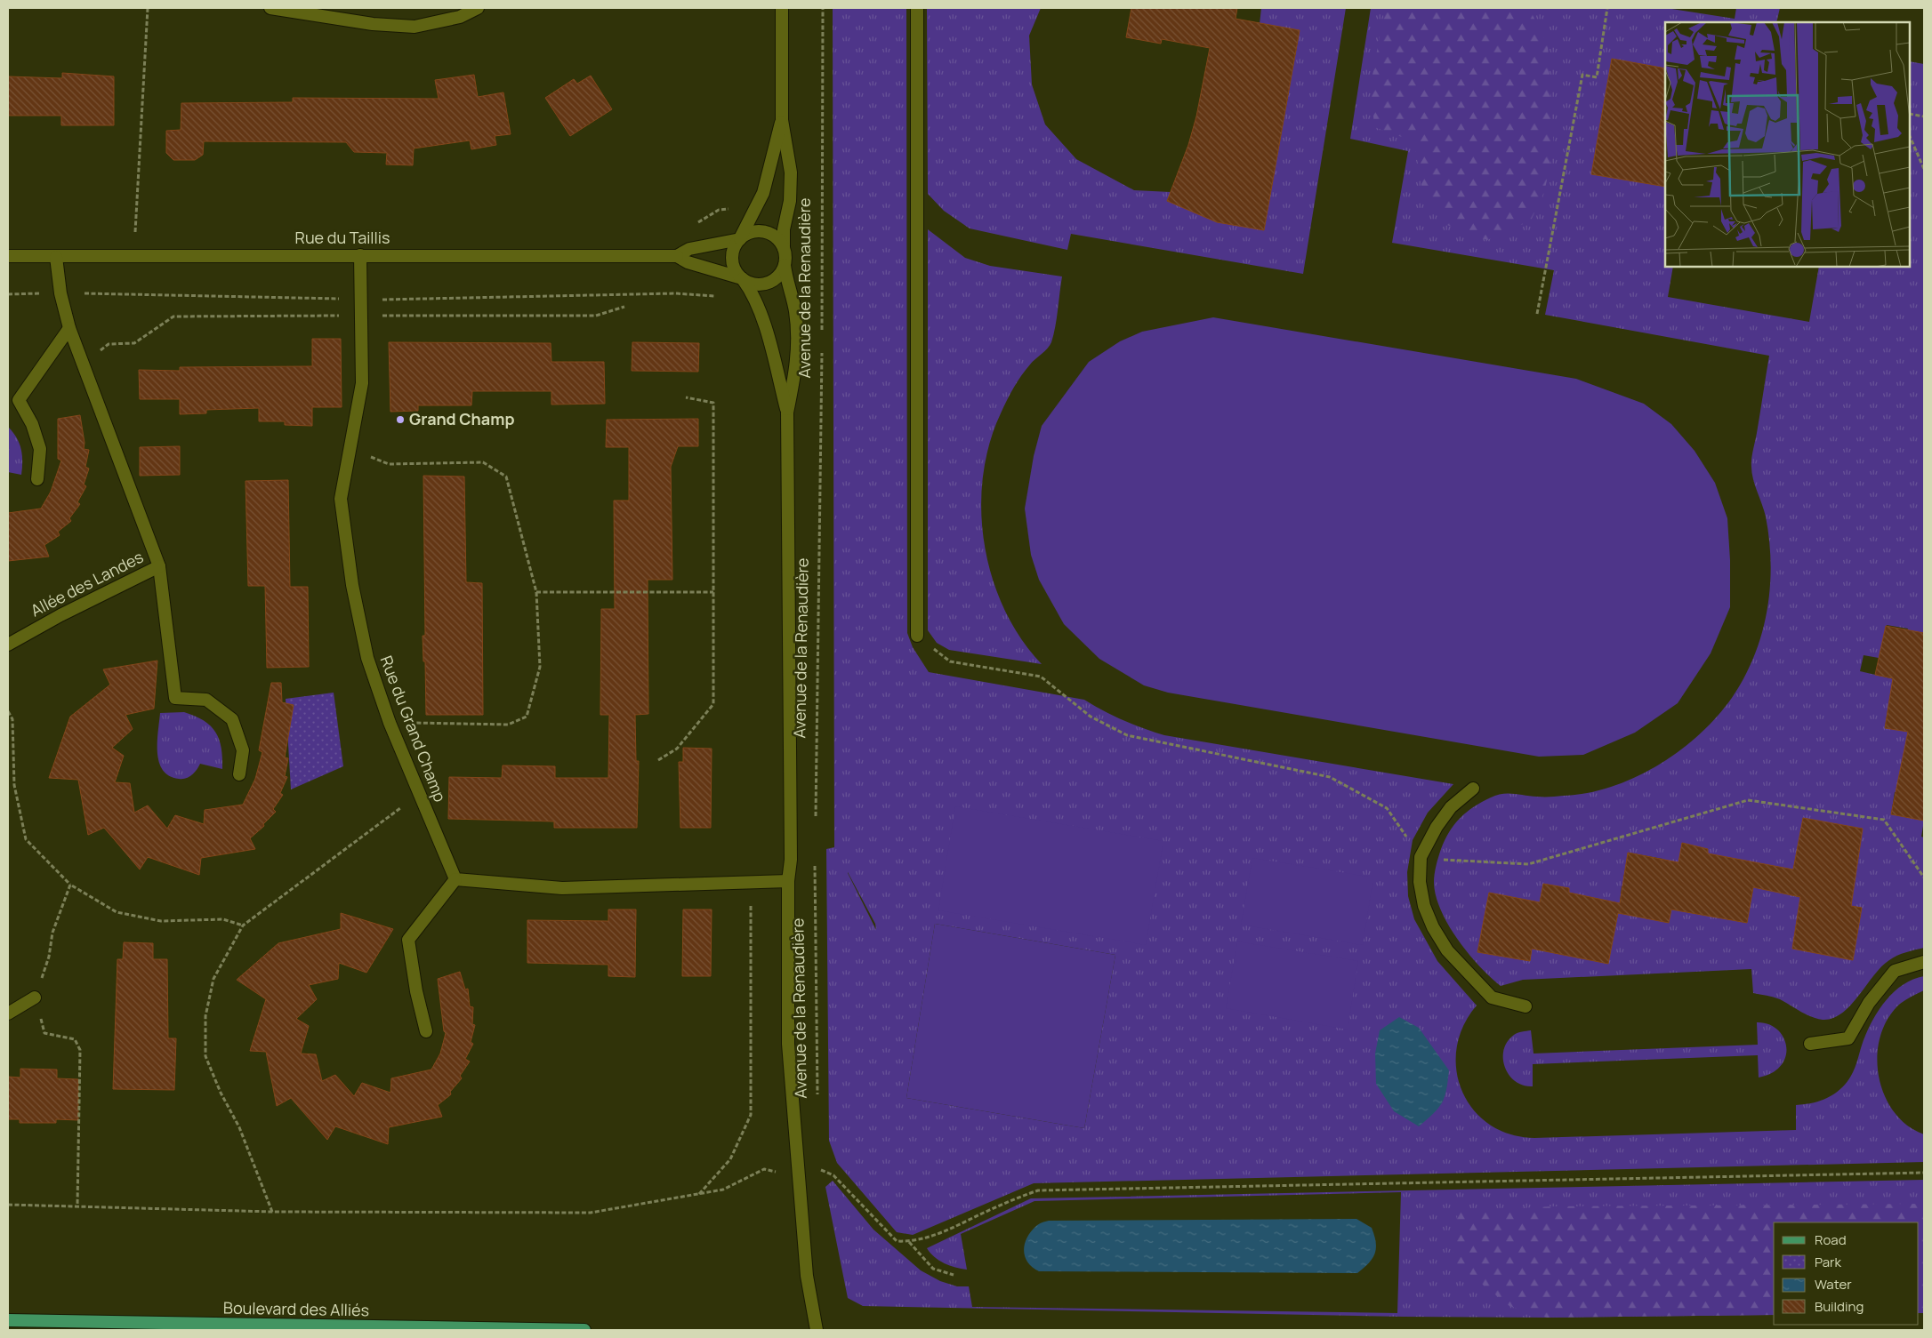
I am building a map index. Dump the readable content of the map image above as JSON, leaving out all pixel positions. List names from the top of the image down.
{
  "streets": {
    "main road": ["Boulevard des Alliés"],
    "street": [
      "Rue du Taillis",
      "Avenue de la Renaudière",
      "Allée des Landes",
      "Rue du Grand Champ"
    ]
  },
  "crossings": [
    ["Rue du Taillis", "Avenue de la Renaudière"],
    ["Rue du Taillis", "Rue du Grand Champ"]
  ],
  "places": ["Grand Champ"],
  "legend": [
    "Road",
    "Park",
    "Water",
    "Building"
  ]
}
